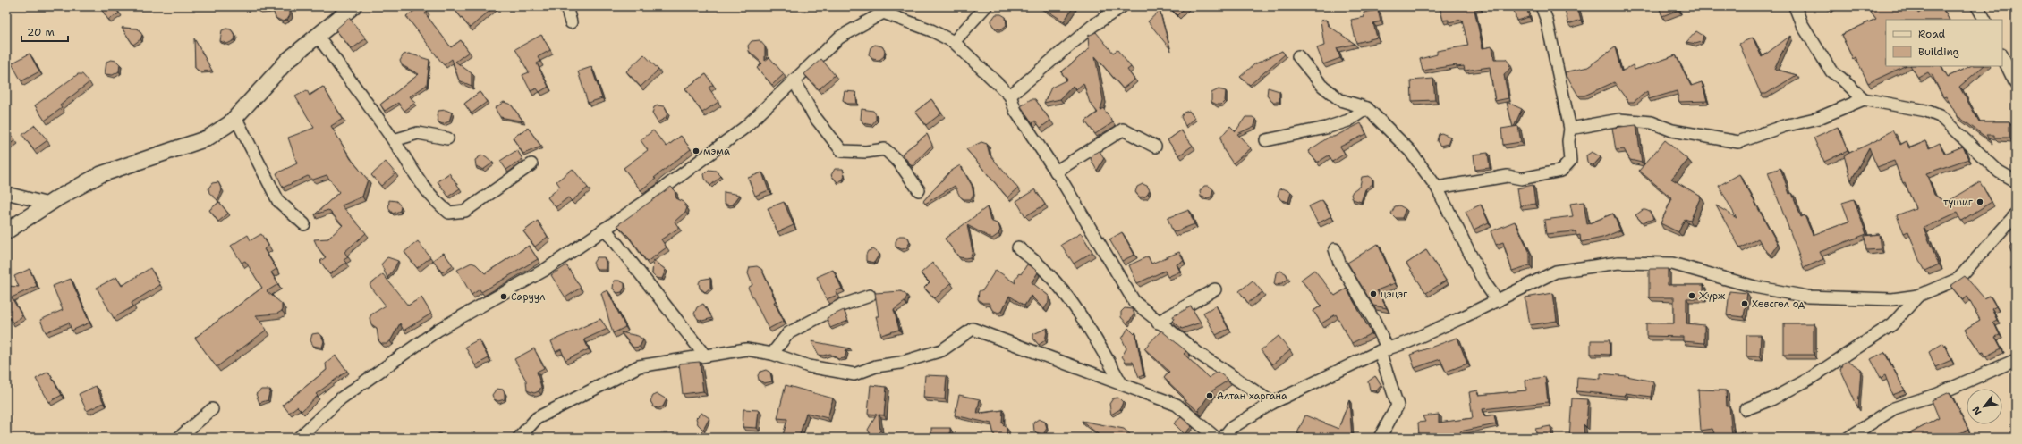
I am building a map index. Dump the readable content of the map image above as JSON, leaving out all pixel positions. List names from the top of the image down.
{
  "places": [
    "мэма",
    "түшиг",
    "цэцэг",
    "Жүрж",
    "Саруул",
    "Хөвсгөл од",
    "Алтан харгана"
  ],
  "legend": ["Road", "Building"],
  "scale_bar": "20 m",
  "north": "bottom left"
}
